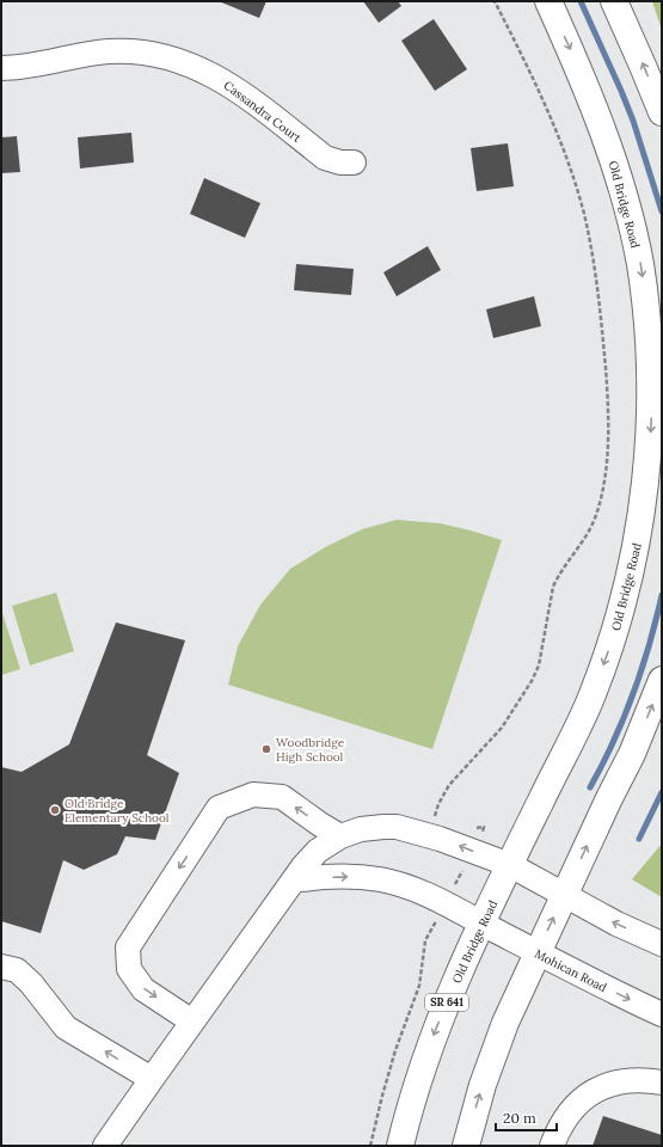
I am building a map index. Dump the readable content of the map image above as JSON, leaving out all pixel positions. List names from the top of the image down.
{
  "streets": {
    "main road": ["Old Bridge Road", "SR 641"],
    "street": ["Cassandra Court", "Mohican Road"]
  },
  "crossings": [
    ["Old Bridge Road", "Mohican Road"]
  ],
  "places": ["Woodbridge High School", "Old Bridge Elementary School"],
  "scale_bar": "20 m"
}
